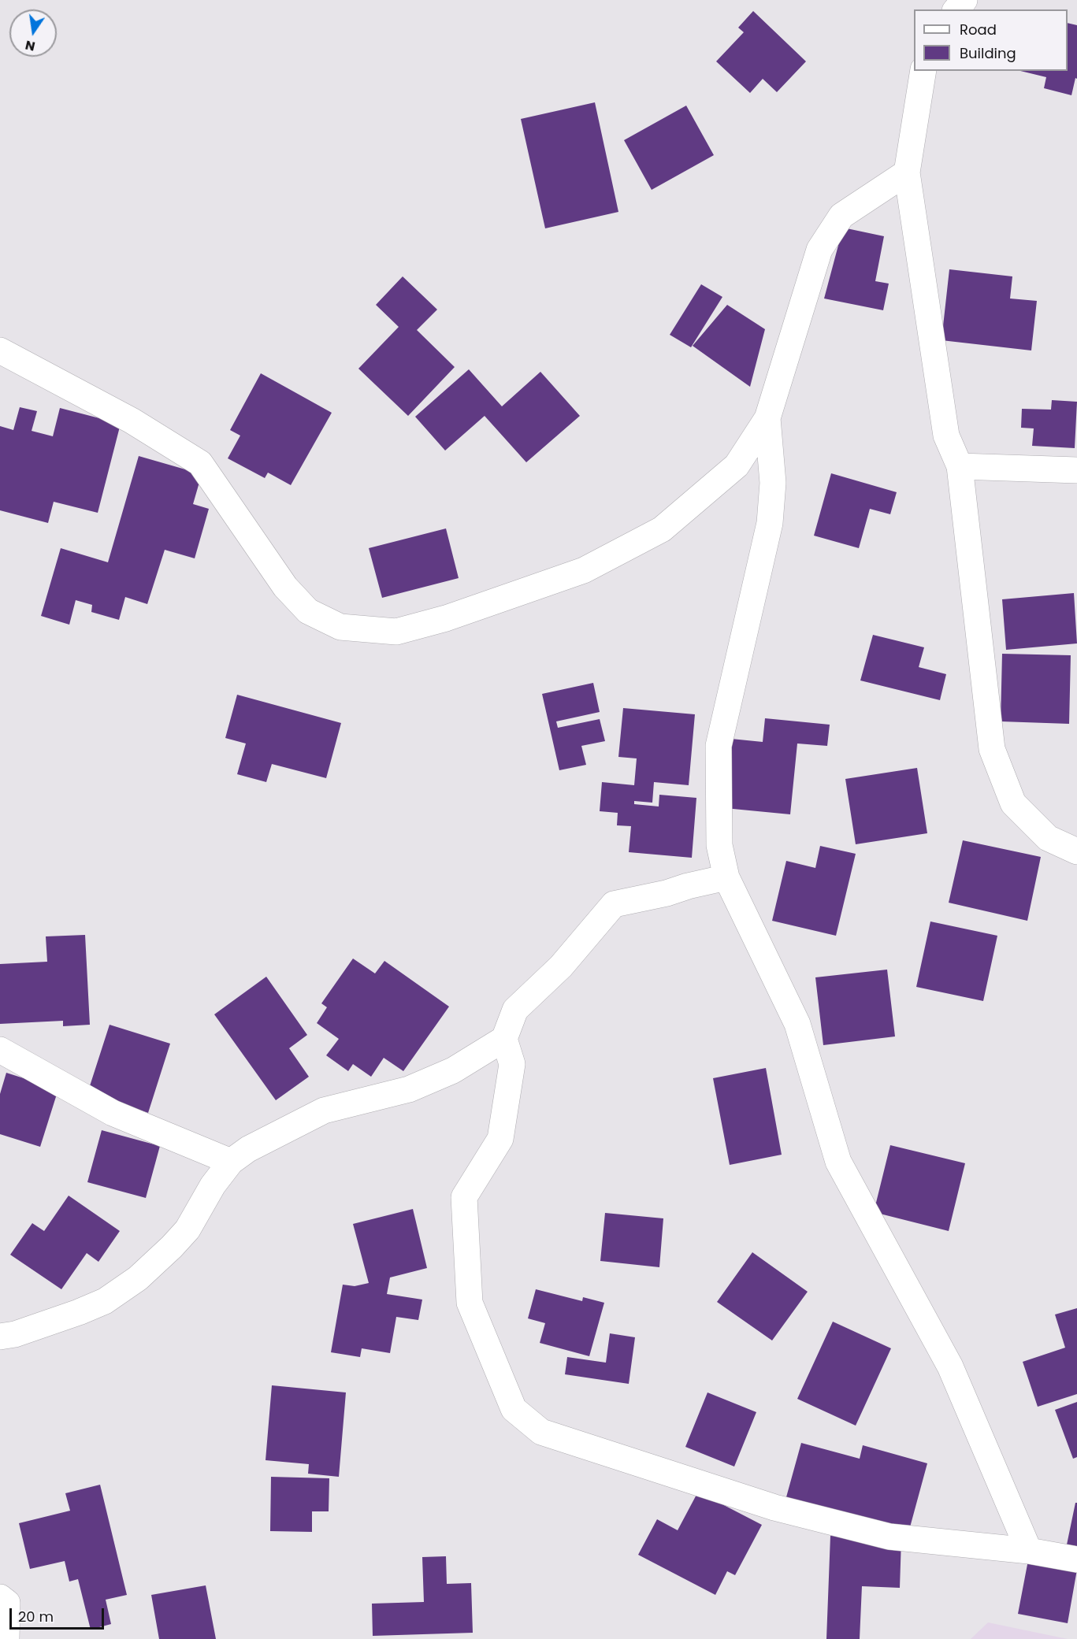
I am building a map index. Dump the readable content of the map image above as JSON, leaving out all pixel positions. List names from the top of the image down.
{
  "legend": ["Road", "Building"],
  "scale_bar": "20 m",
  "north": "bottom"
}
